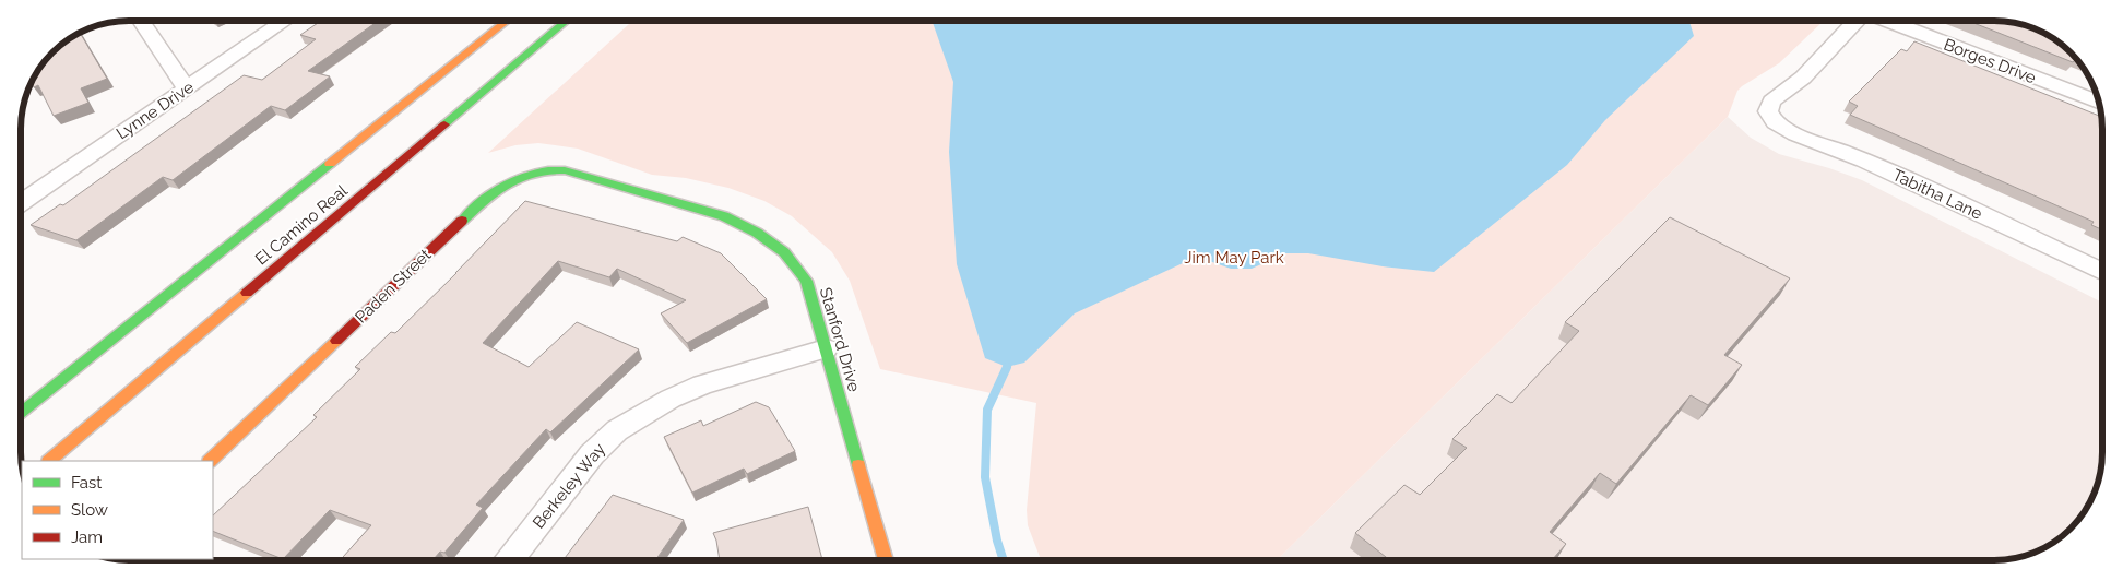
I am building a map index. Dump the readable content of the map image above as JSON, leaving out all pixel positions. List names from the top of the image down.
{
  "streets": {
    "main road": ["El Camino Real", "Paden Street", "Stanford Drive"],
    "street": [
      "Borges Drive",
      "Lynne Drive",
      "Tabitha Lane",
      "Berkeley Way"
    ]
  },
  "crossings": [
    ["Paden Street", "Stanford Drive"],
    ["Stanford Drive", "Berkeley Way"]
  ],
  "parks": ["Jim May Park"],
  "legend": ["Fast", "Slow", "Jam"]
}
